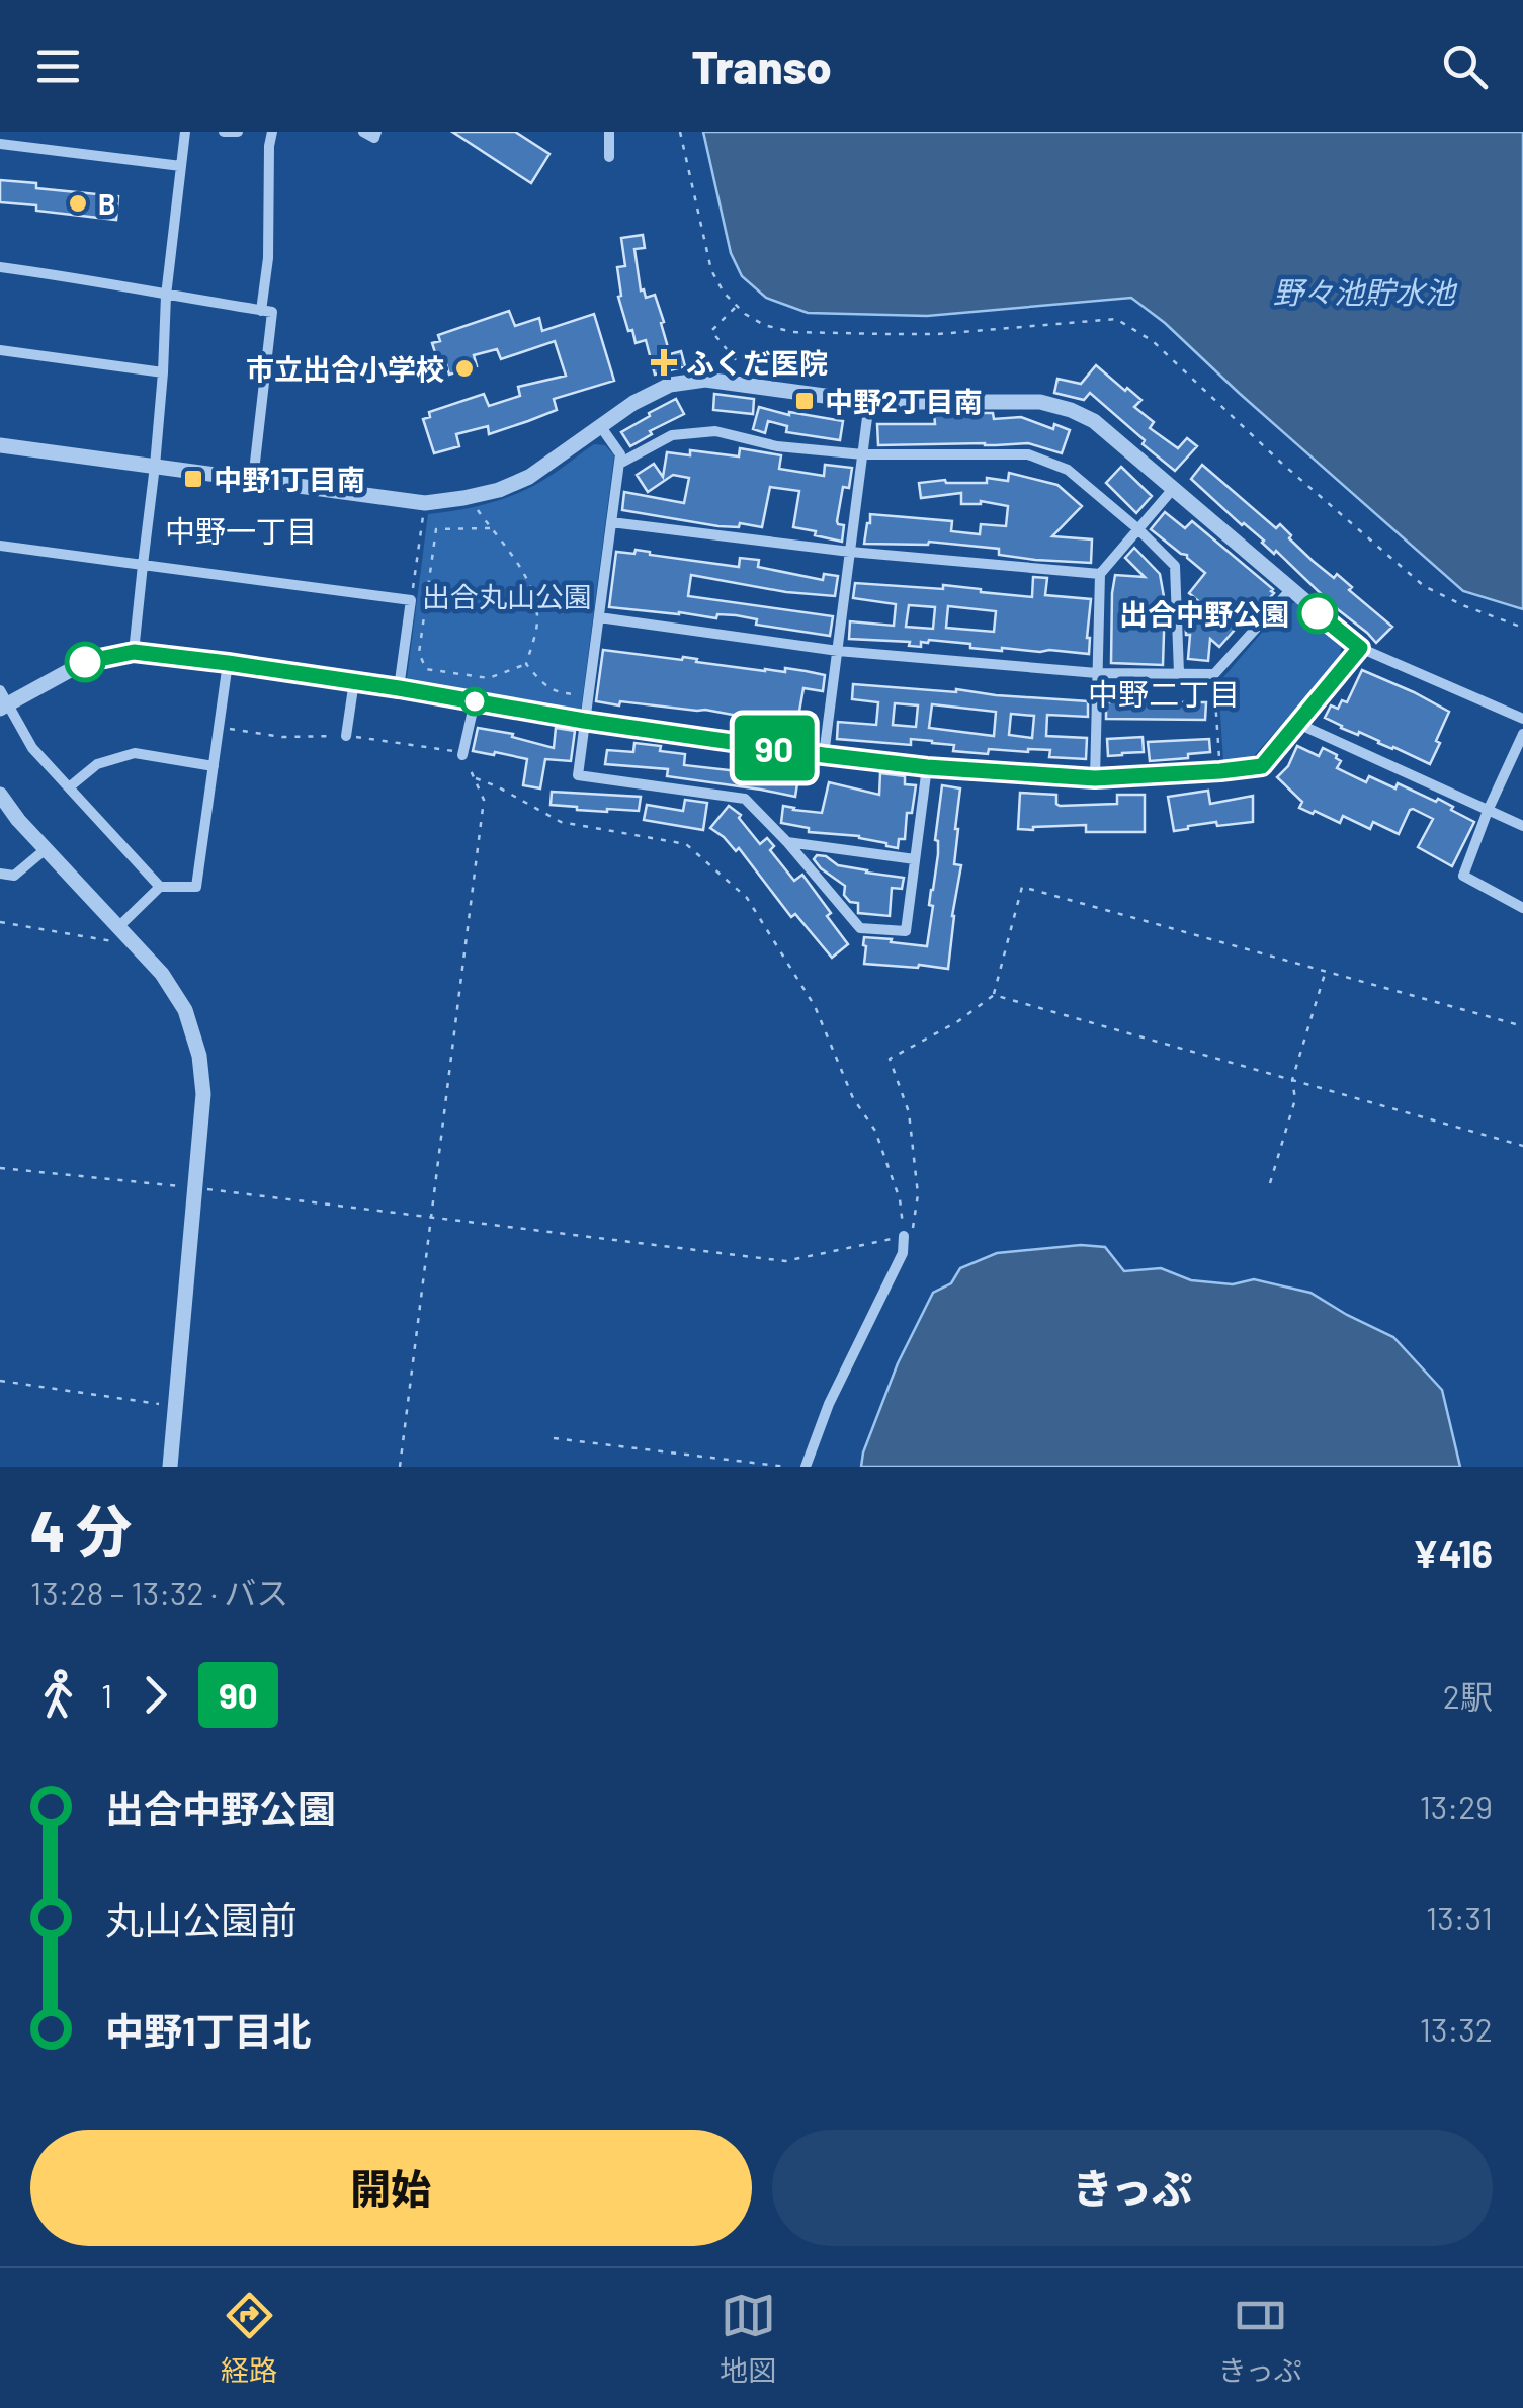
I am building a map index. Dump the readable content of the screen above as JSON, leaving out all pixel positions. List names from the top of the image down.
{
  "districts": ["中野一丁目", "中野二丁目"],
  "water": ["野々池貯水池"],
  "parks": ["出合丸山公園"],
  "places": {
    "other": ["B", "市立出合小学校", "出合中野公園"],
    "health": ["ふくだ医院"],
    "transit": ["中野2丁目南", "中野1丁目南"]
  },
  "lines": ["bus line 90"],
  "page": {
    "header": "Transo",
    "on_map": "90",
    "heading": ["4 分", "13:28 – 13:32 · バス", "¥416"],
    "legs": ["1", "90", "2駅"],
    "list": [
      {
        "name": "出合中野公園",
        "value": "13:29"
      },
      {
        "name": "丸山公園前",
        "value": "13:31"
      },
      {
        "name": "中野1丁目北",
        "value": "13:32"
      }
    ],
    "buttons": ["開始", "きっぷ"],
    "tabs": ["経路", "地図", "きっぷ"]
  }
}
